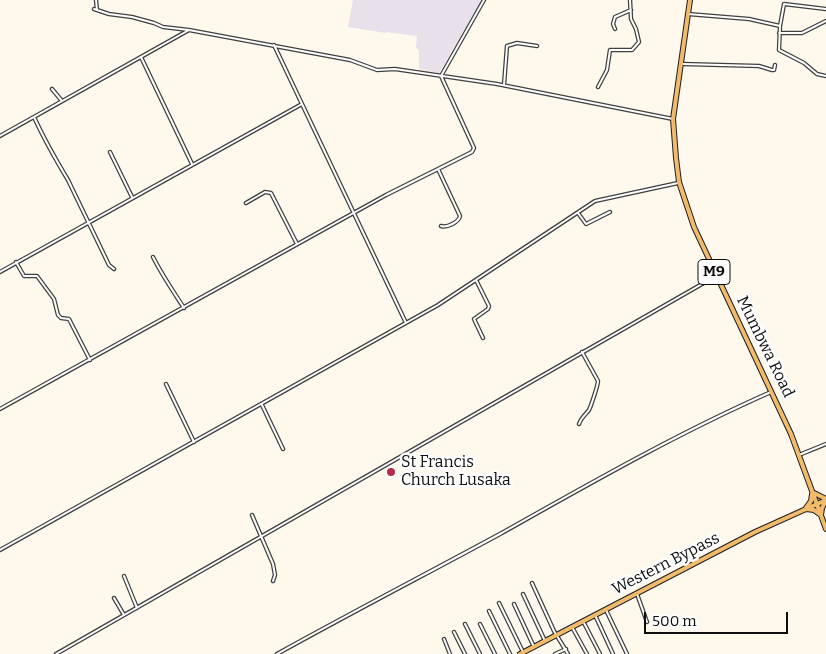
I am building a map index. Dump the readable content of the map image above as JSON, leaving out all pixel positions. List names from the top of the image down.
{
  "streets": {
    "main road": ["M9", "Mumbwa Road", "Western Bypass"]
  },
  "crossings": [
    ["Mumbwa Road", "Western Bypass"]
  ],
  "places": ["St Francis Church Lusaka"],
  "scale_bar": "500 m"
}
